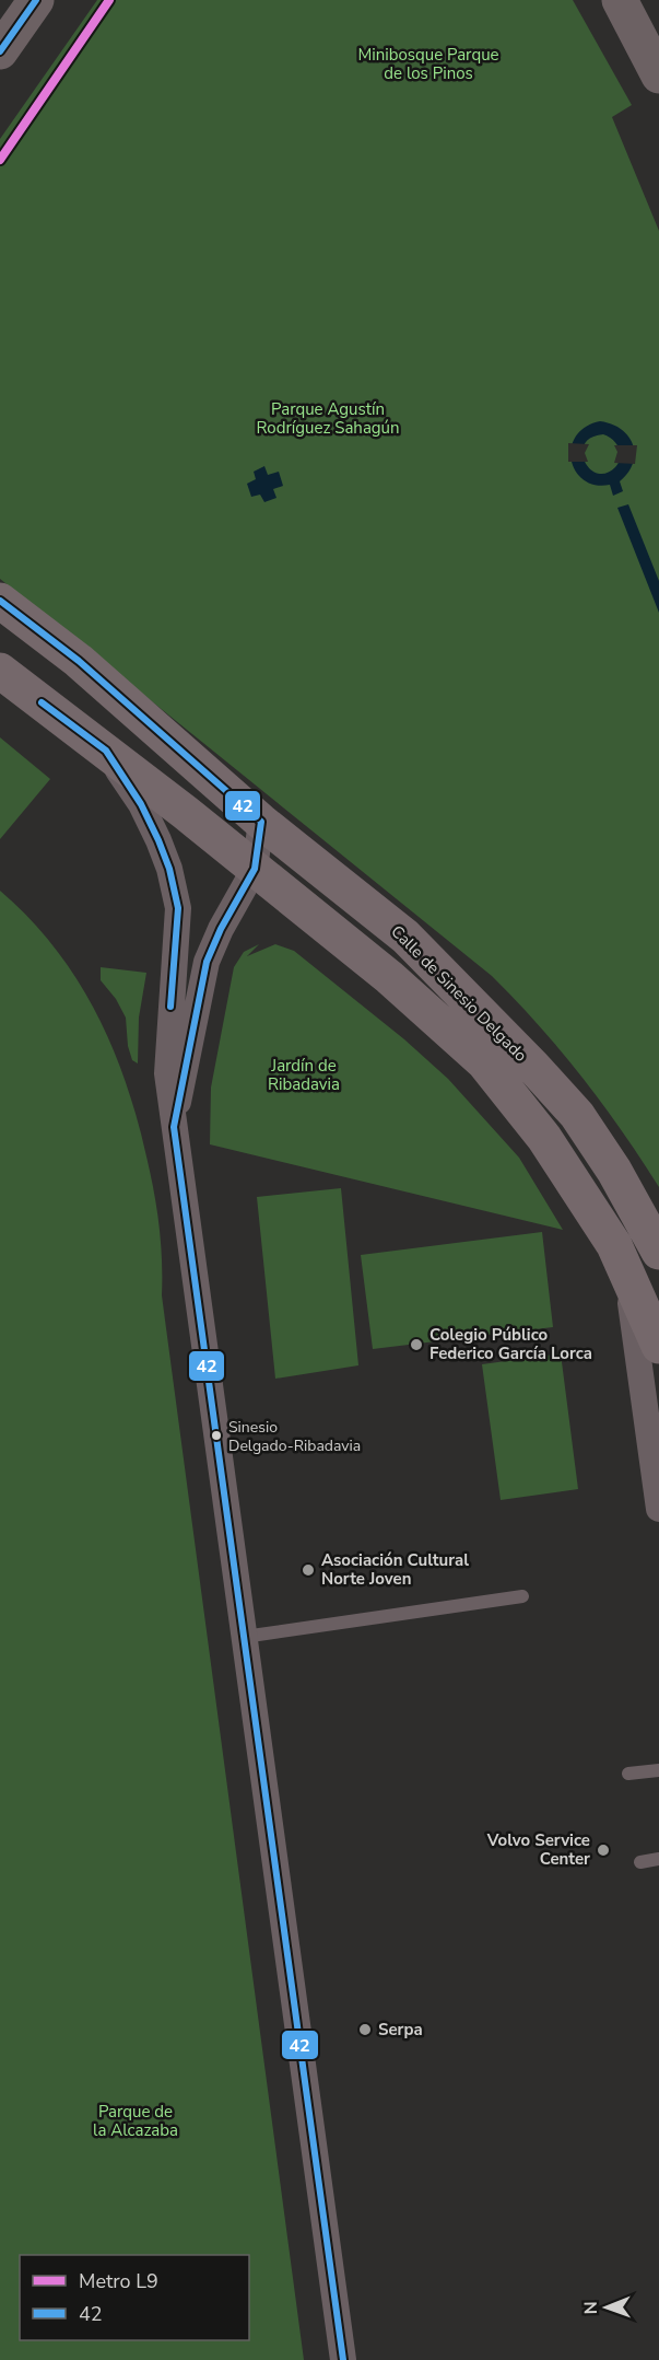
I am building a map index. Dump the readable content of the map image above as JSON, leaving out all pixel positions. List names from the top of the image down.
{
  "streets": {
    "main road": ["Calle de Sinesio Delgado"]
  },
  "parks": [
    "Minibosque Parque de los Pinos",
    "Parque Agustín Rodríguez Sahagún",
    "Jardín de Ribadavia",
    "Parque de la Alcazaba"
  ],
  "places": [
    "Colegio Público Federico García Lorca",
    "Sinesio Delgado-Ribadavia",
    "Asociación Cultural Norte Joven",
    "Volvo Service Center",
    "Serpa"
  ],
  "lines": ["metro line L9", "transit line 42"],
  "legend": ["Metro L9", "42"],
  "north": "left"
}
